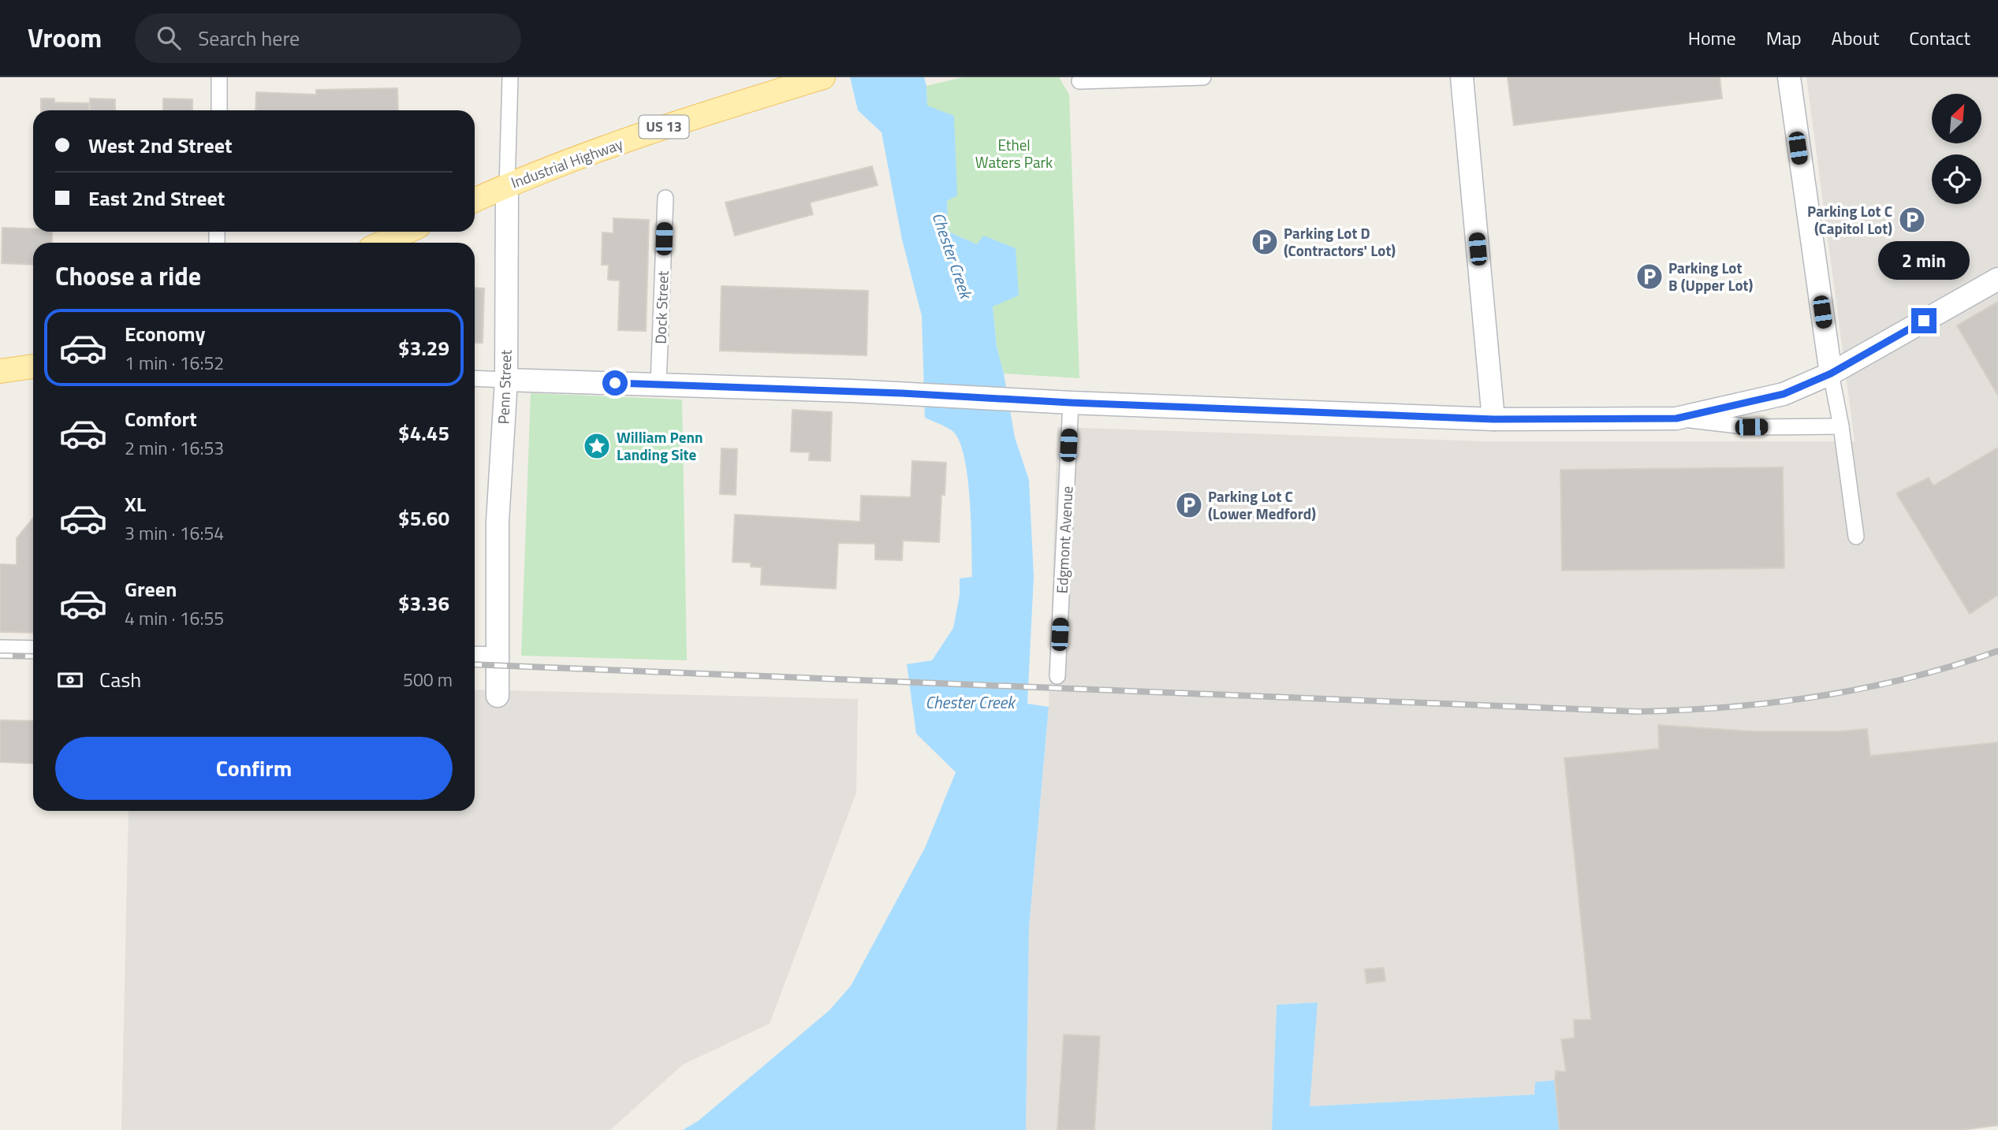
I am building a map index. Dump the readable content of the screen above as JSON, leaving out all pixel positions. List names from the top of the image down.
{
  "streets": {
    "main road": ["US 13", "Industrial Highway"],
    "street": ["Dock Street", "Penn Street", "Edgmont Avenue"]
  },
  "crossings": [
    ["Industrial Highway", "Penn Street"]
  ],
  "water": ["Chester Creek"],
  "parks": ["Ethel Waters Park"],
  "places": {
    "parking": [
      "Parking Lot C (Capitol Lot)",
      "Parking Lot D (Contractors' Lot)",
      "Parking Lot B (Upper Lot)",
      "Parking Lot C (Lower Medford)"
    ],
    "place": ["William Penn Landing Site"]
  },
  "north": "top right",
  "page": {
    "header": "Vroom",
    "search": "Search here",
    "nav": [
      "Home",
      "Map",
      "About",
      "Contact"
    ],
    "banner": ["West 2nd Street", "East 2nd Street"],
    "bubble": "2 min",
    "heading": "Choose a ride",
    "list": [
      {
        "name": "Economy",
        "note": "1 min · 16:52",
        "value": "$3.29"
      },
      {
        "name": "Comfort",
        "note": "2 min · 16:53",
        "value": "$4.45"
      },
      {
        "name": "XL",
        "note": "3 min · 16:54",
        "value": "$5.60"
      },
      {
        "name": "Green",
        "note": "4 min · 16:55",
        "value": "$3.36"
      }
    ],
    "pay": ["Cash", "500 m"],
    "buttons": "Confirm"
  }
}
